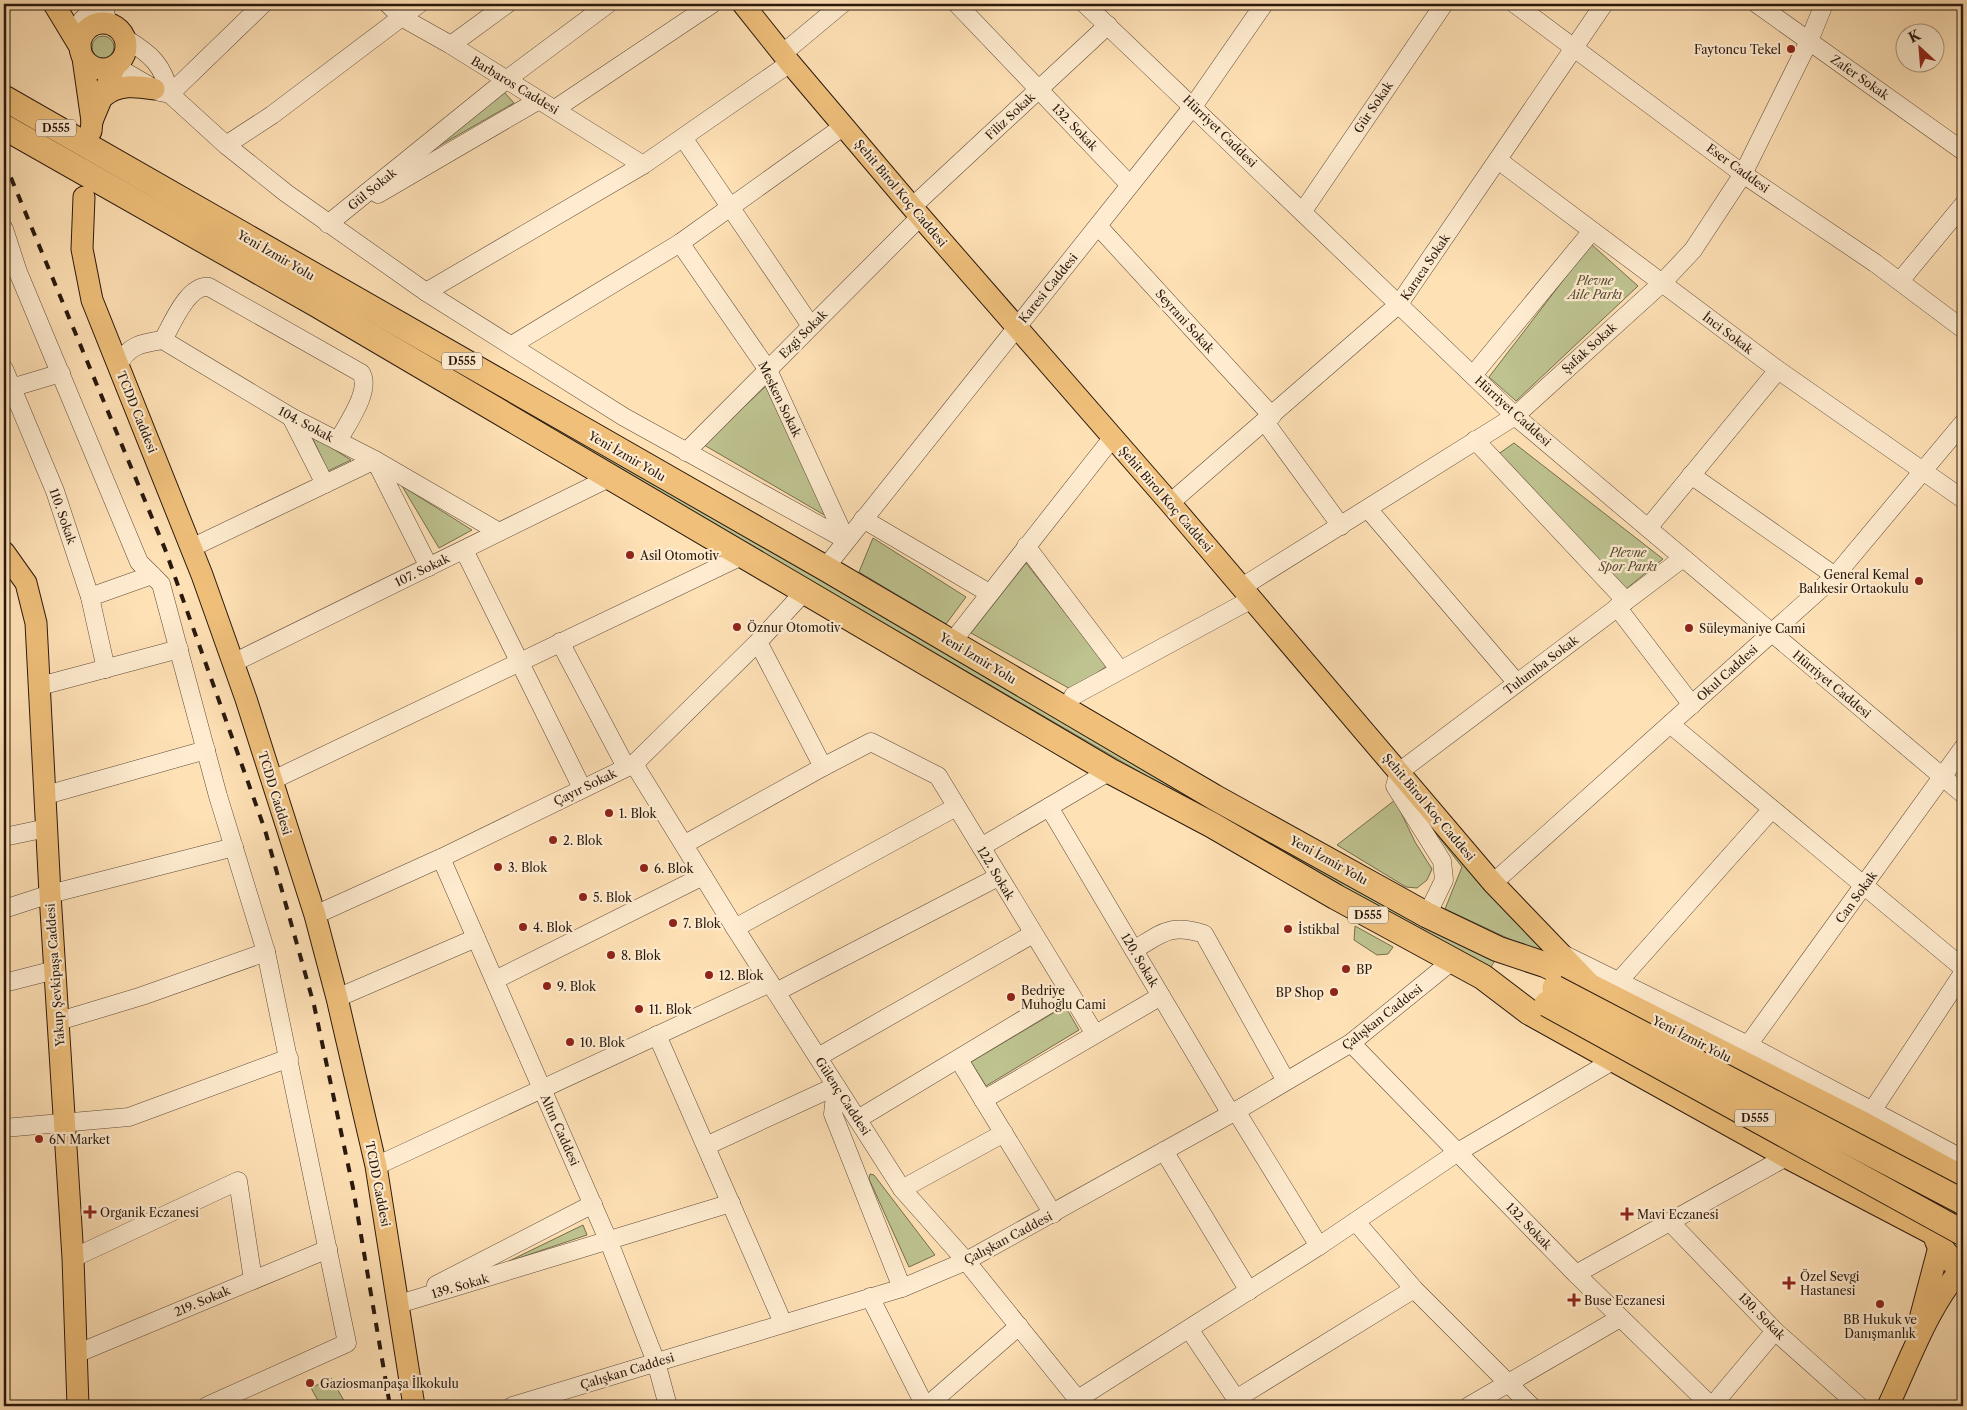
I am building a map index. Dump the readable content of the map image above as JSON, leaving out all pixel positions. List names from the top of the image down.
{
  "streets": {
    "highway": ["D555", "Yeni İzmir Yolu"],
    "main road": ["Şehit Birol Koç Caddesi", "TCDD Caddesi", "Yakup Şevkipaşa Caddesi"],
    "street": [
      "Zafer Sokak",
      "Barbaros Caddesi",
      "Gür Sokak",
      "Filiz Sokak",
      "132. Sokak",
      "Hürriyet Caddesi",
      "Eser Caddesi",
      "Gül Sokak",
      "Karaca Sokak",
      "Karesi Caddesi",
      "Seyrani Sokak",
      "İnci Sokak",
      "Ezgi Sokak",
      "Şafak Sokak",
      "Mesken Sokak",
      "104. Sokak",
      "110. Sokak",
      "107. Sokak",
      "Tulumba Sokak",
      "Okul Caddesi",
      "Çayır Sokak",
      "122. Sokak",
      "Can Sokak",
      "120. Sokak",
      "Çalışkan Caddesi",
      "Gülenç Caddesi",
      "Altın Caddesi",
      "139. Sokak",
      "219. Sokak",
      "130. Sokak"
    ]
  },
  "crossings": [
    ["Zafer Sokak", "Şafak Sokak"],
    ["Barbaros Caddesi", "Gül Sokak"],
    ["Gür Sokak", "Hürriyet Caddesi"],
    ["Filiz Sokak", "132. Sokak"],
    ["Filiz Sokak", "Hürriyet Caddesi"],
    ["Filiz Sokak", "Şehit Birol Koç Caddesi"],
    ["Filiz Sokak", "Ezgi Sokak"],
    ["132. Sokak", "Karesi Caddesi"],
    ["132. Sokak", "Çalışkan Caddesi"],
    ["D555", "Yeni İzmir Yolu"],
    ["Hürriyet Caddesi", "Karaca Sokak"],
    ["Hürriyet Caddesi", "Karesi Caddesi"],
    ["Hürriyet Caddesi", "Şafak Sokak"],
    ["Hürriyet Caddesi", "Tulumba Sokak"],
    ["Hürriyet Caddesi", "Okul Caddesi"],
    ["Hürriyet Caddesi", "Can Sokak"],
    ["Eser Caddesi", "Karaca Sokak"],
    ["Eser Caddesi", "Şafak Sokak"],
    ["Şehit Birol Koç Caddesi", "Yeni İzmir Yolu"],
    ["Şehit Birol Koç Caddesi", "Karaca Sokak"],
    ["Şehit Birol Koç Caddesi", "Karesi Caddesi"],
    ["Şehit Birol Koç Caddesi", "Ezgi Sokak"],
    ["Şehit Birol Koç Caddesi", "Şafak Sokak"],
    ["Şehit Birol Koç Caddesi", "Tulumba Sokak"],
    ["Şehit Birol Koç Caddesi", "Okul Caddesi"],
    ["Yeni İzmir Yolu", "Karesi Caddesi"],
    ["Yeni İzmir Yolu", "107. Sokak"],
    ["Yeni İzmir Yolu", "Çayır Sokak"],
    ["Yeni İzmir Yolu", "Çalışkan Caddesi"],
    ["Karaca Sokak", "Seyrani Sokak"],
    ["Karaca Sokak", "İnci Sokak"],
    ["Karesi Caddesi", "Seyrani Sokak"],
    ["Karesi Caddesi", "Mesken Sokak"],
    ["Seyrani Sokak", "Şafak Sokak"],
    ["İnci Sokak", "Şafak Sokak"],
    ["İnci Sokak", "Okul Caddesi"],
    ["Ezgi Sokak", "Mesken Sokak"],
    ["TCDD Caddesi", "107. Sokak"],
    ["TCDD Caddesi", "Çayır Sokak"],
    ["TCDD Caddesi", "139. Sokak"],
    ["104. Sokak", "107. Sokak"],
    ["Çayır Sokak", "Gülenç Caddesi"],
    ["Çayır Sokak", "Altın Caddesi"],
    ["120. Sokak", "Çalışkan Caddesi"],
    ["Yakup Şevkipaşa Caddesi", "219. Sokak"],
    ["Çalışkan Caddesi", "Gülenç Caddesi"],
    ["Çalışkan Caddesi", "Altın Caddesi"],
    ["Altın Caddesi", "139. Sokak"]
  ],
  "parks": ["Plevne Aile Parkı", "Plevne Spor Parkı"],
  "places": {
    "other": [
      "Faytoncu Tekel",
      "Asil Otomotiv",
      "General Kemal Balıkesir Ortaokulu",
      "Öznur Otomotiv",
      "Süleymaniye Cami",
      "1. Blok",
      "2. Blok",
      "3. Blok",
      "6. Blok",
      "5. Blok",
      "7. Blok",
      "4. Blok",
      "İstikbal",
      "8. Blok",
      "BP",
      "12. Blok",
      "9. Blok",
      "BP Shop",
      "Bedriye Muhoğlu Cami",
      "11. Blok",
      "10. Blok",
      "6N Market",
      "BB Hukuk ve Danışmanlık",
      "Gaziosmanpaşa İlkokulu"
    ],
    "health": [
      "Organik Eczanesi",
      "Mavi Eczanesi",
      "Özel Sevgi Hastanesi",
      "Buse Eczanesi"
    ]
  },
  "north": "top left"
}
